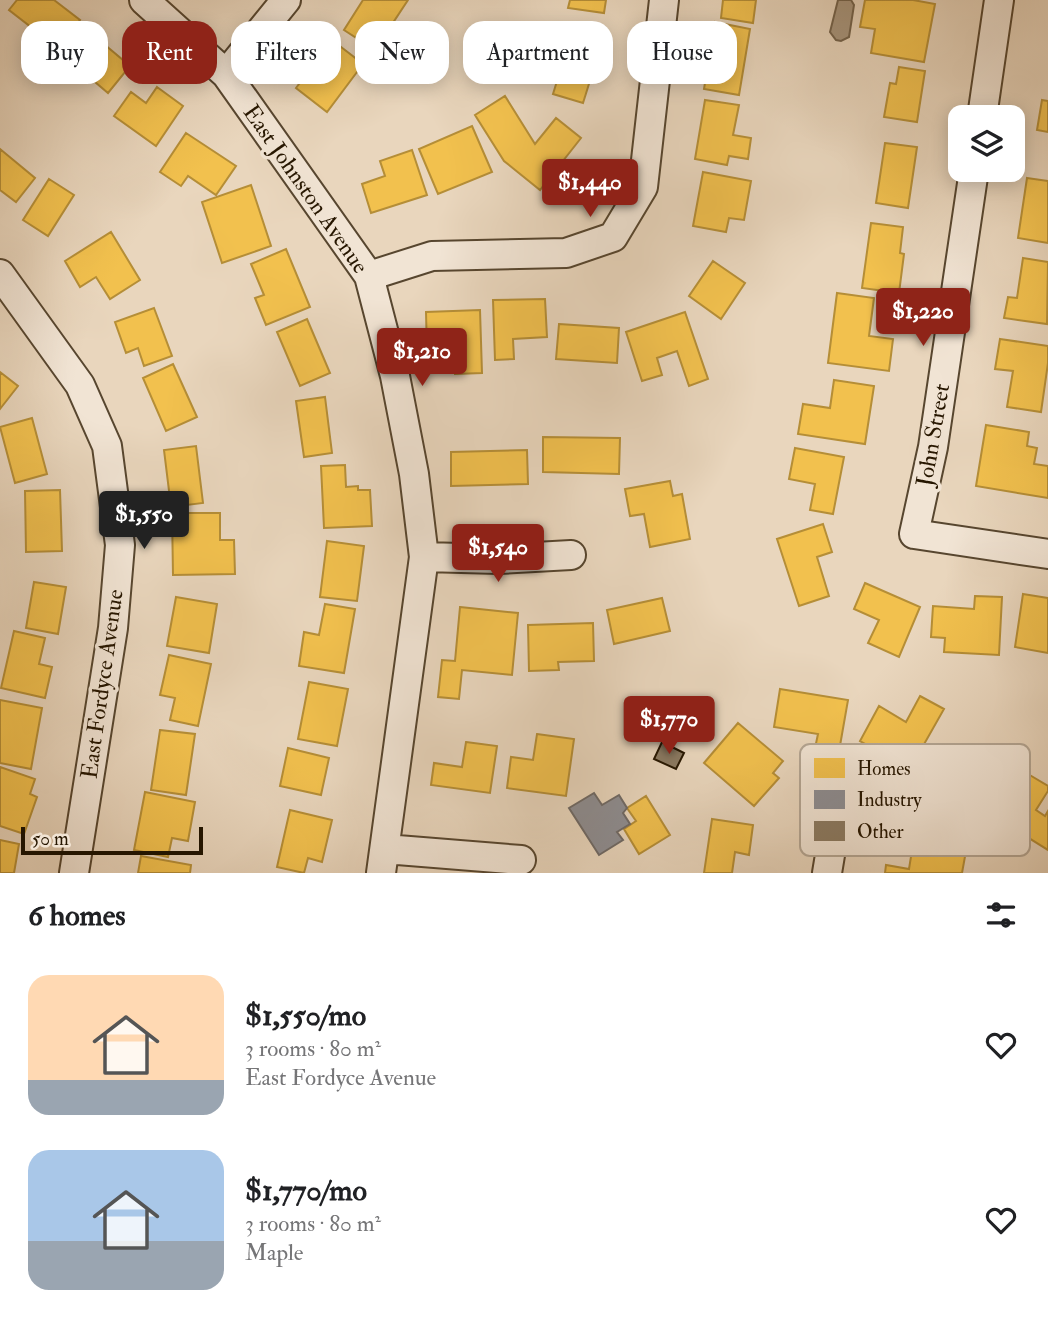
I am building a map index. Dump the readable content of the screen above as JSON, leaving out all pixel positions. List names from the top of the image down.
{
  "streets": {
    "street": ["East Johnston Avenue", "John Street", "East Fordyce Avenue"]
  },
  "legend": ["Homes", "Industry", "Other"],
  "scale_bar": "50 m",
  "page": {
    "chip": [
      "Buy",
      "Rent",
      "Filters",
      "New",
      "Apartment",
      "House"
    ],
    "price": [
      "$1,440",
      "$1,220",
      "$1,210",
      "$1,550",
      "$1,540",
      "$1,770"
    ],
    "scale": "50 m",
    "heading": "6 homes",
    "list": [
      {
        "name": "$1,550/mo",
        "note": "3 rooms · 80 m² · East Fordyce Avenue"
      },
      {
        "name": "$1,770/mo",
        "note": "3 rooms · 80 m² · Maple"
      }
    ]
  }
}
